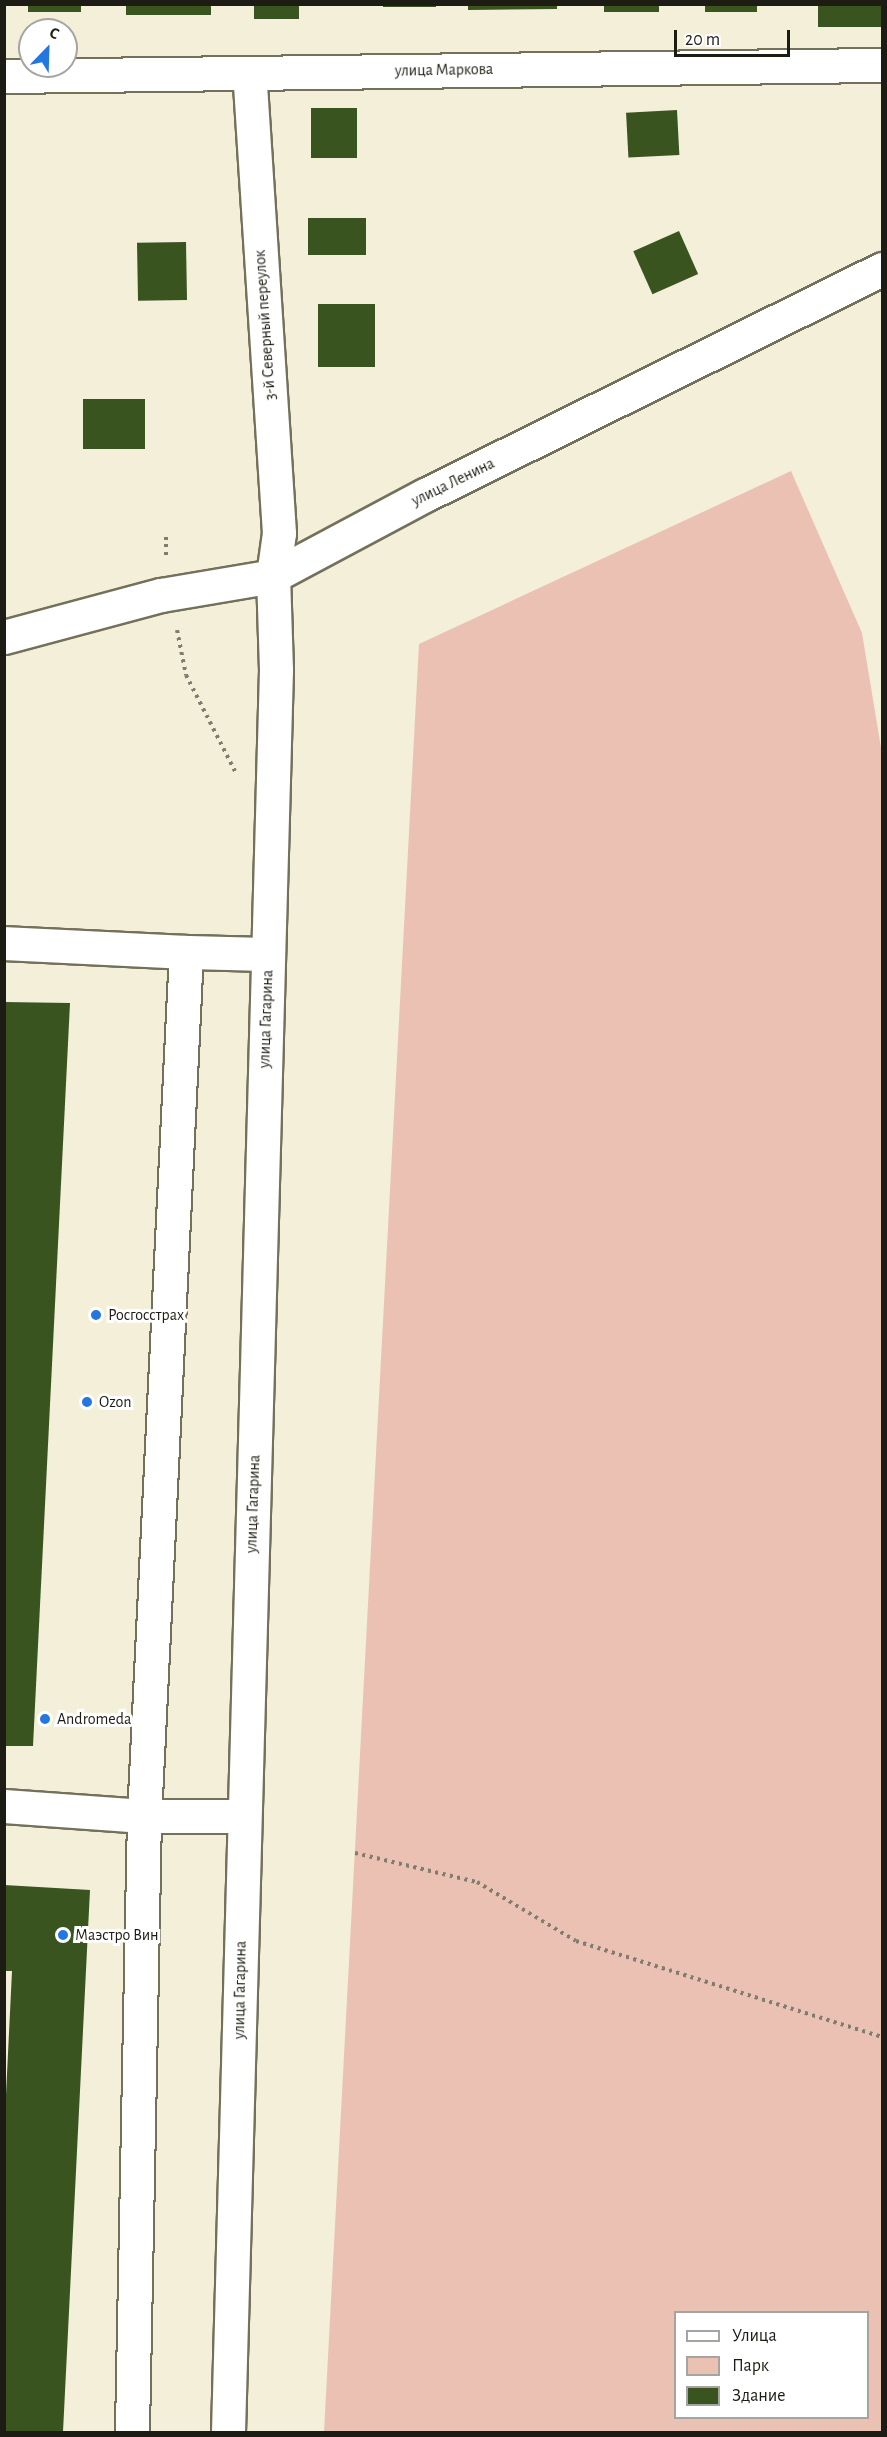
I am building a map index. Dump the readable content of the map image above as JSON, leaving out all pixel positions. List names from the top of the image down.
{
  "streets": {
    "street": [
      "улица Маркова",
      "3-й Северный переулок",
      "улица Ленина",
      "улица Гагарина"
    ]
  },
  "crossings": [
    ["улица Маркова", "3-й Северный переулок"],
    ["3-й Северный переулок", "улица Ленина"],
    ["3-й Северный переулок", "улица Гагарина"],
    ["улица Ленина", "улица Гагарина"]
  ],
  "places": [
    "Росгосстрах",
    "Ozon",
    "Andromeda",
    "Маэстро Вин"
  ],
  "legend": ["Улица", "Парк", "Здание"],
  "scale_bar": "20 m",
  "north": "top right"
}
